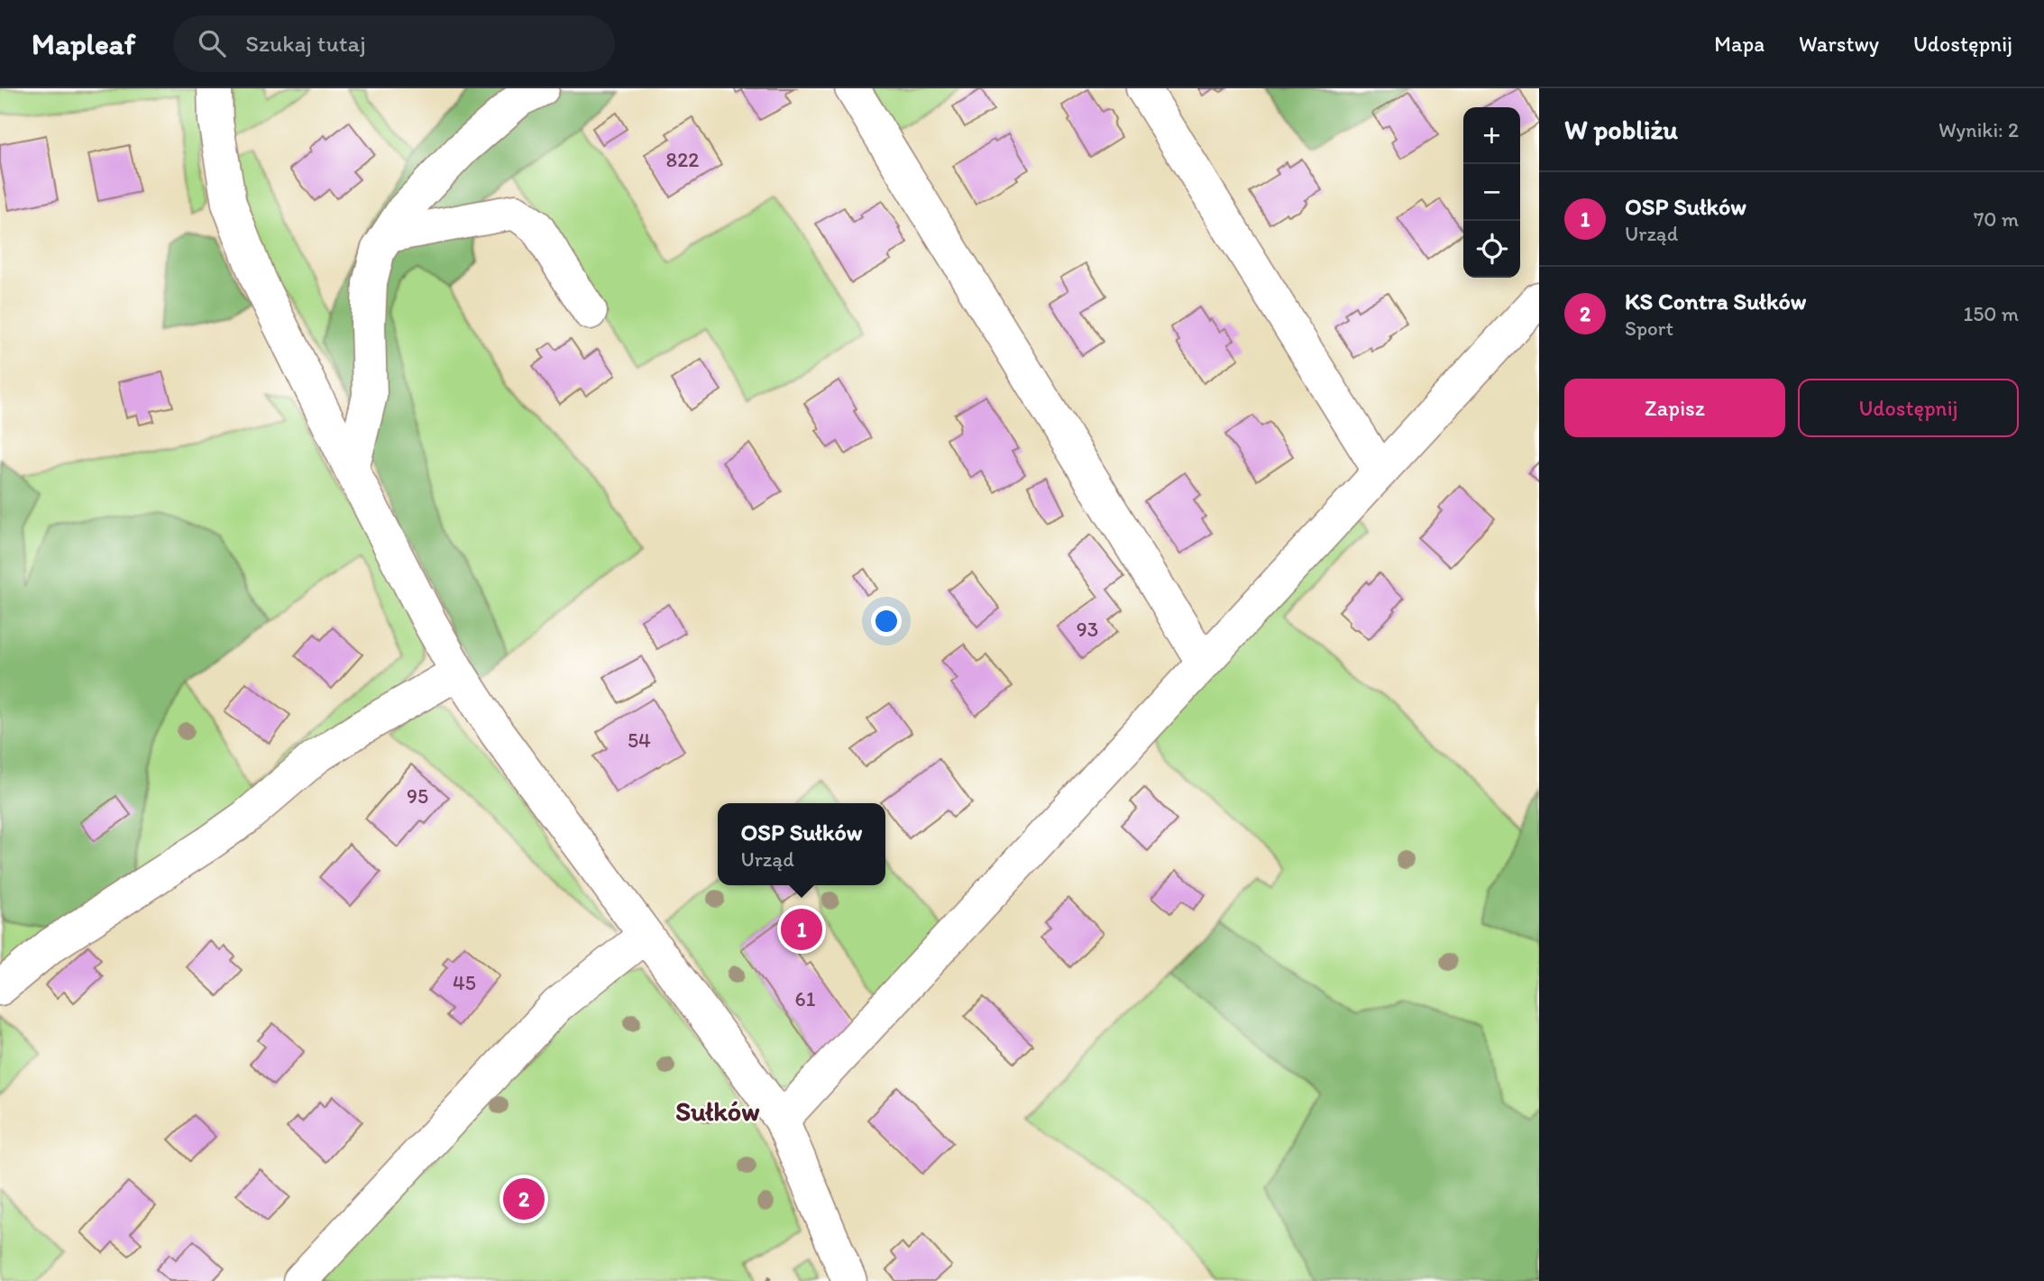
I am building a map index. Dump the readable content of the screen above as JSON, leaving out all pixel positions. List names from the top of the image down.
{
  "districts": ["Sułków"],
  "house_numbers": [
    "822",
    "93",
    "54",
    "95",
    "45",
    "61"
  ],
  "page": {
    "header": "Mapleaf",
    "search": "Szukaj tutaj",
    "nav": ["Mapa", "Warstwy", "Udostępnij"],
    "heading": ["W pobliżu", "Wyniki: 2"],
    "map_buttons": ["+", "−"],
    "list": [
      {
        "mark": "1",
        "name": "OSP Sułków",
        "note": "Urząd",
        "value": "70 m"
      },
      {
        "mark": "2",
        "name": "KS Contra Sułków",
        "note": "Sport",
        "value": "150 m"
      }
    ],
    "buttons": ["Zapisz", "Udostępnij"],
    "popup": ["OSP Sułków", "Urząd"],
    "pins": ["1", "2"]
  }
}
